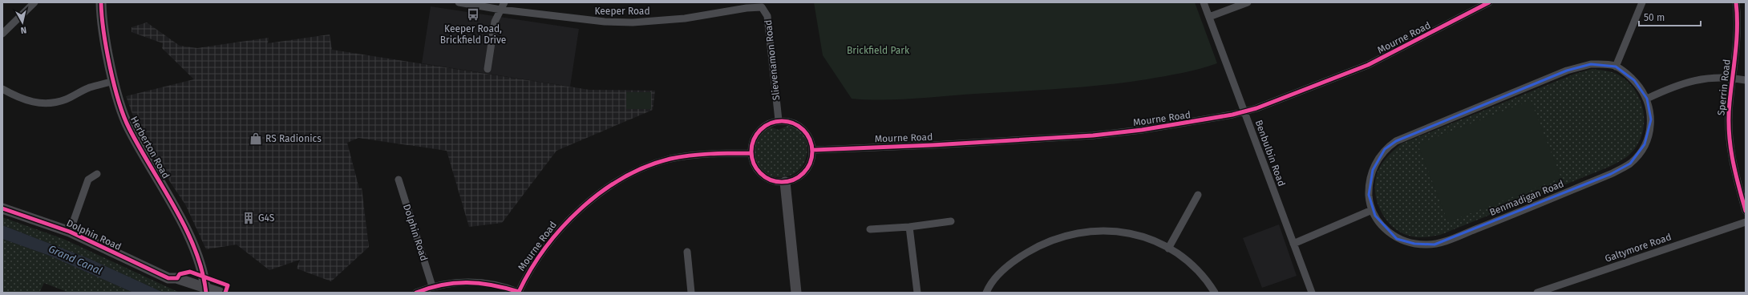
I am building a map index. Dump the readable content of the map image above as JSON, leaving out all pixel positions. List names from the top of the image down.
{
  "streets": {
    "street": [
      "Keeper Road",
      "Mourne Road",
      "Slievenamon Road",
      "Sperrin Road",
      "Herberton Road",
      "Benbulbin Road",
      "Benmadigan Road",
      "Dolphin Road",
      "Galtymore Road"
    ]
  },
  "crossings": [
    ["Keeper Road", "Slievenamon Road"],
    ["Mourne Road", "Slievenamon Road"],
    ["Mourne Road", "Benbulbin Road"],
    ["Herberton Road", "Dolphin Road"]
  ],
  "water": ["Grand Canal"],
  "parks": ["Brickfield Park"],
  "places": {
    "bus stop": ["Keeper Road, Brickfield Drive"],
    "shop": ["RS Radionics"],
    "building": ["G4S"]
  },
  "scale_bar": "50 m",
  "north": "bottom"
}
